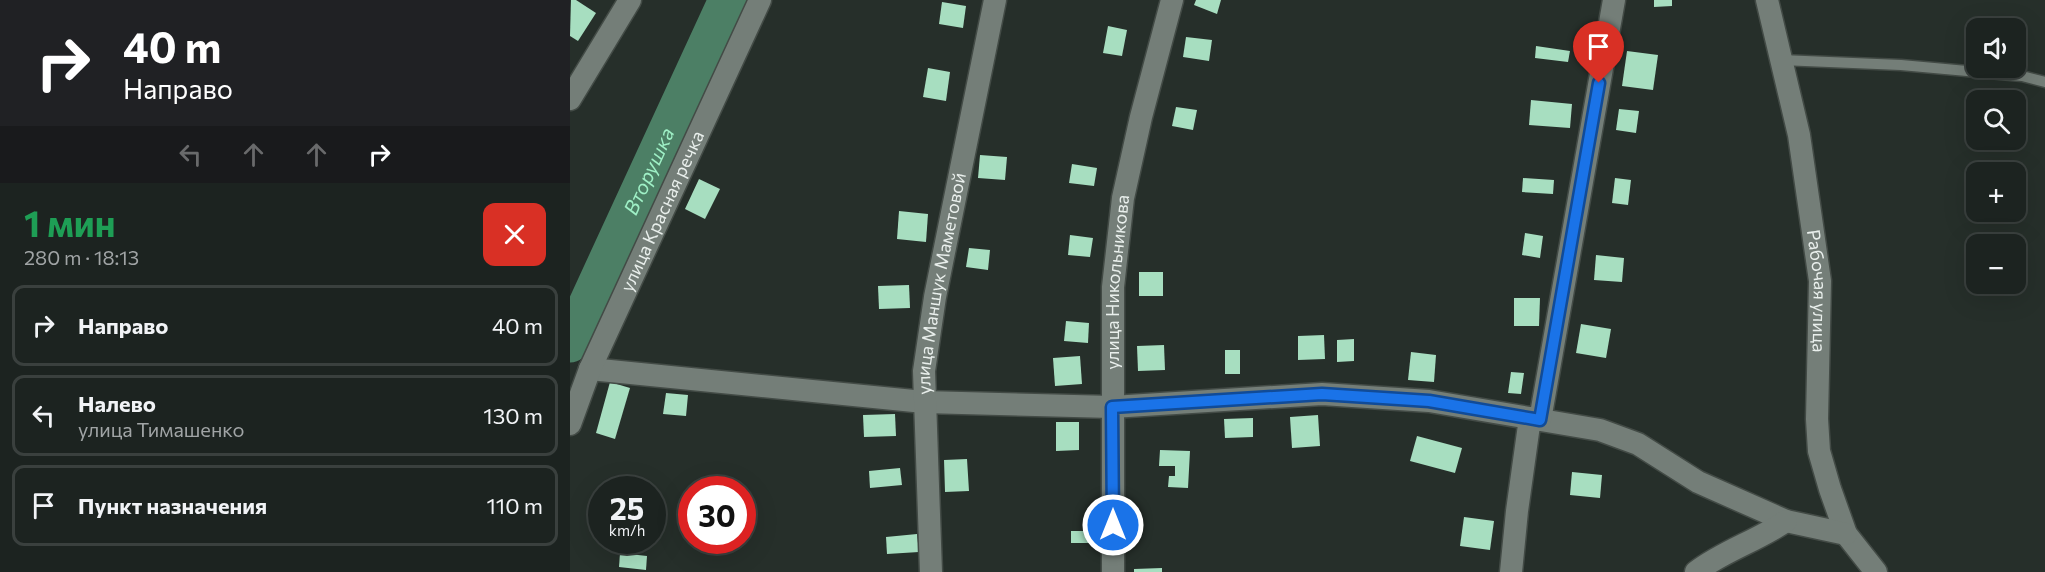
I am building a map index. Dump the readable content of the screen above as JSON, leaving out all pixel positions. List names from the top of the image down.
{
  "streets": {
    "street": [
      "улица Красная речка",
      "улица Никольникова",
      "улица Маншук Маметовой",
      "Рабочая улица"
    ]
  },
  "water": ["Вторушка"],
  "page": {
    "turn": ["40 m", "Направо"],
    "map_buttons": ["+", "−"],
    "heading": ["1 мин", "280 m · 18:13"],
    "list": [
      {
        "name": "Направо",
        "value": "40 m"
      },
      {
        "name": "Налево",
        "note": "улица Тимашенко",
        "value": "130 m"
      },
      {
        "name": "Пункт назначения",
        "value": "110 m"
      }
    ],
    "speed": "25 km/h",
    "limit": "30"
  }
}
